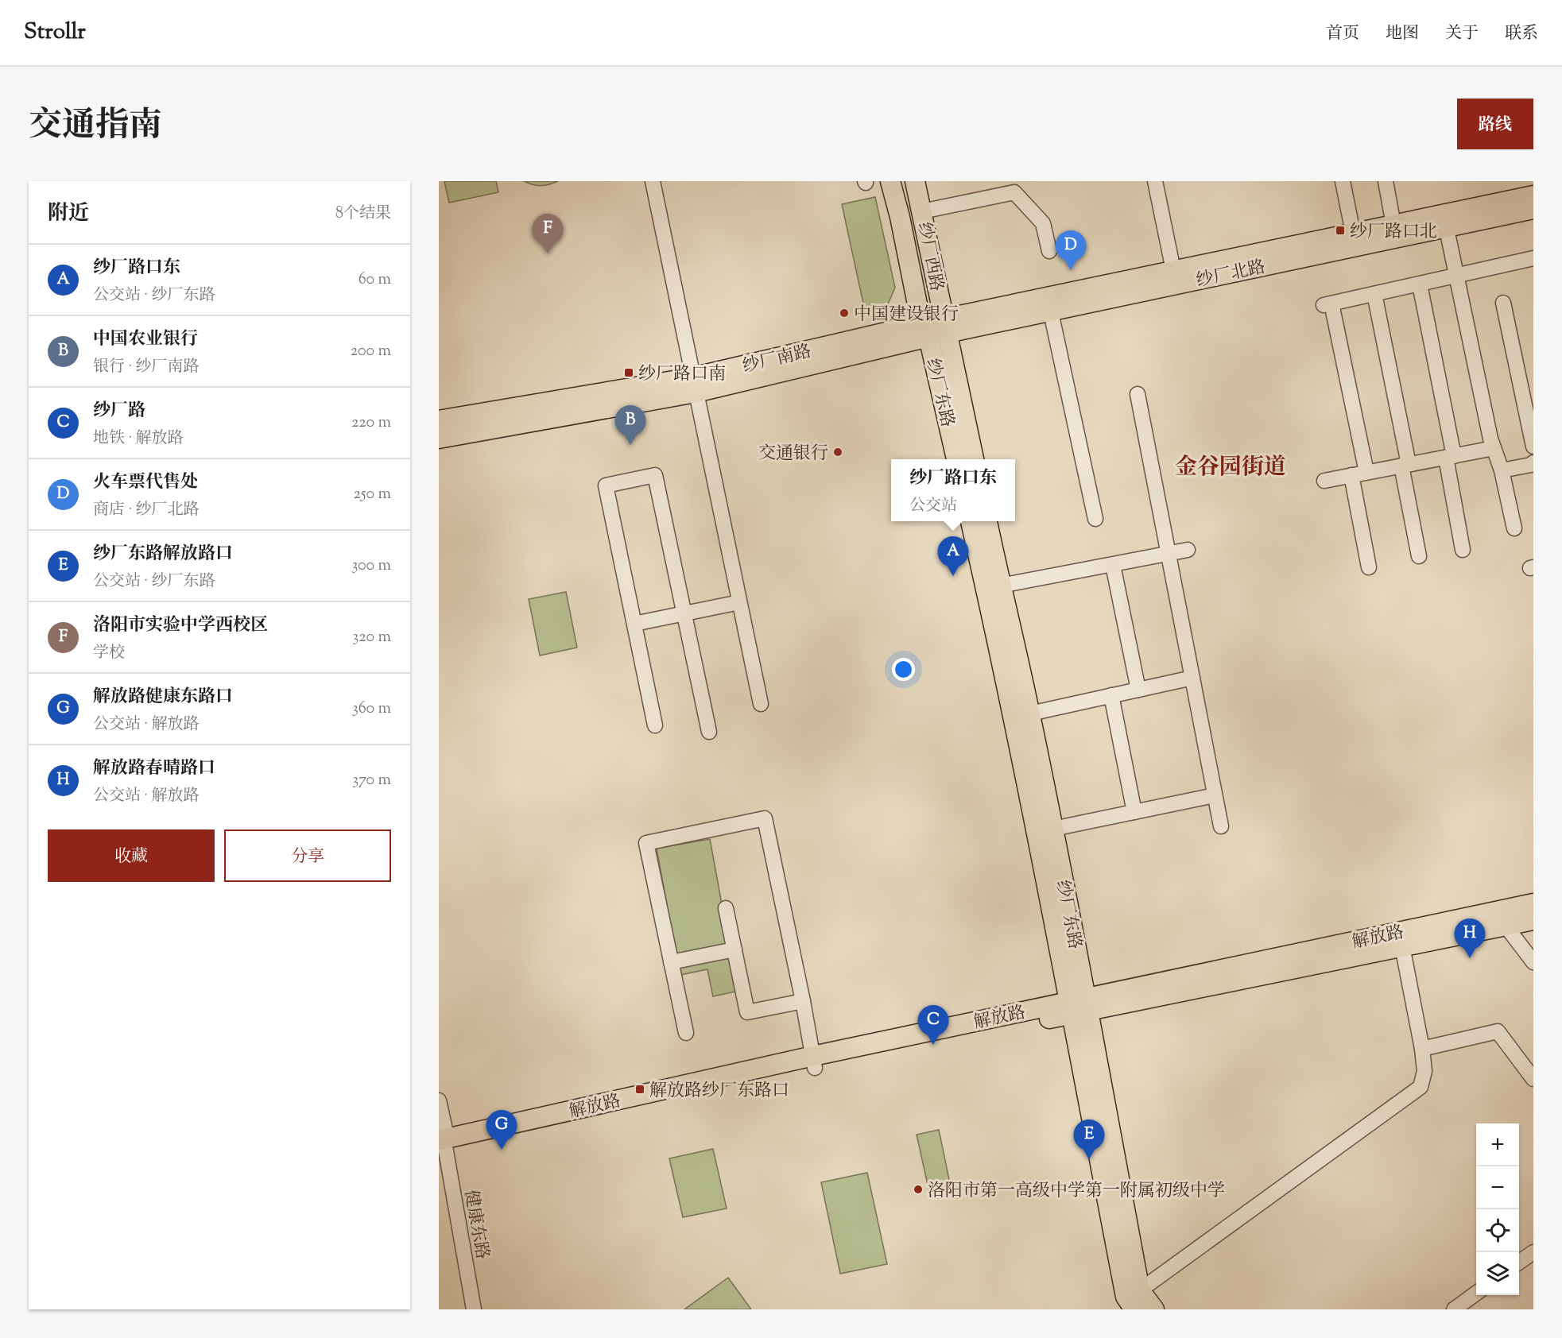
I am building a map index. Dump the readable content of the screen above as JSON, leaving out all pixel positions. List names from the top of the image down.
{
  "streets": {
    "main road": [
      "纱厂西路",
      "纱厂北路",
      "纱厂南路",
      "纱厂东路",
      "解放路"
    ],
    "street": ["健康东路"]
  },
  "crossings": [
    ["纱厂西路", "纱厂北路"],
    ["纱厂西路", "纱厂南路"],
    ["纱厂西路", "纱厂东路"],
    ["纱厂北路", "纱厂南路"],
    ["纱厂北路", "纱厂东路"],
    ["纱厂南路", "纱厂东路"],
    ["纱厂东路", "解放路"],
    ["解放路", "健康东路"]
  ],
  "districts": ["金谷园街道"],
  "places": {
    "transit": ["纱厂路口北", "纱厂路口南", "解放路纱厂东路口"],
    "other": ["中国建设银行", "交通银行", "洛阳市第一高级中学第一附属初级中学"]
  },
  "page": {
    "header": "Strollr",
    "nav": [
      "首页",
      "地图",
      "关于",
      "联系"
    ],
    "title": "交通指南",
    "buttons": [
      "路线",
      ["收藏", "分享"]
    ],
    "heading": ["附近", "8个结果"],
    "pins": [
      "F",
      "D",
      "B",
      "A",
      "H",
      "C",
      "G",
      "E"
    ],
    "list": [
      {
        "mark": "A",
        "name": "纱厂路口东",
        "note": "公交站 · 纱厂东路",
        "value": "60 m"
      },
      {
        "mark": "B",
        "name": "中国农业银行",
        "note": "银行 · 纱厂南路",
        "value": "200 m"
      },
      {
        "mark": "C",
        "name": "纱厂路",
        "note": "地铁 · 解放路",
        "value": "220 m"
      },
      {
        "mark": "D",
        "name": "火车票代售处",
        "note": "商店 · 纱厂北路",
        "value": "250 m"
      },
      {
        "mark": "E",
        "name": "纱厂东路解放路口",
        "note": "公交站 · 纱厂东路",
        "value": "300 m"
      },
      {
        "mark": "F",
        "name": "洛阳市实验中学西校区",
        "note": "学校",
        "value": "320 m"
      },
      {
        "mark": "G",
        "name": "解放路健康东路口",
        "note": "公交站 · 解放路",
        "value": "360 m"
      },
      {
        "mark": "H",
        "name": "解放路春晴路口",
        "note": "公交站 · 解放路",
        "value": "370 m"
      }
    ],
    "popup": ["纱厂路口东", "公交站"],
    "map_buttons": ["+", "−"]
  }
}
